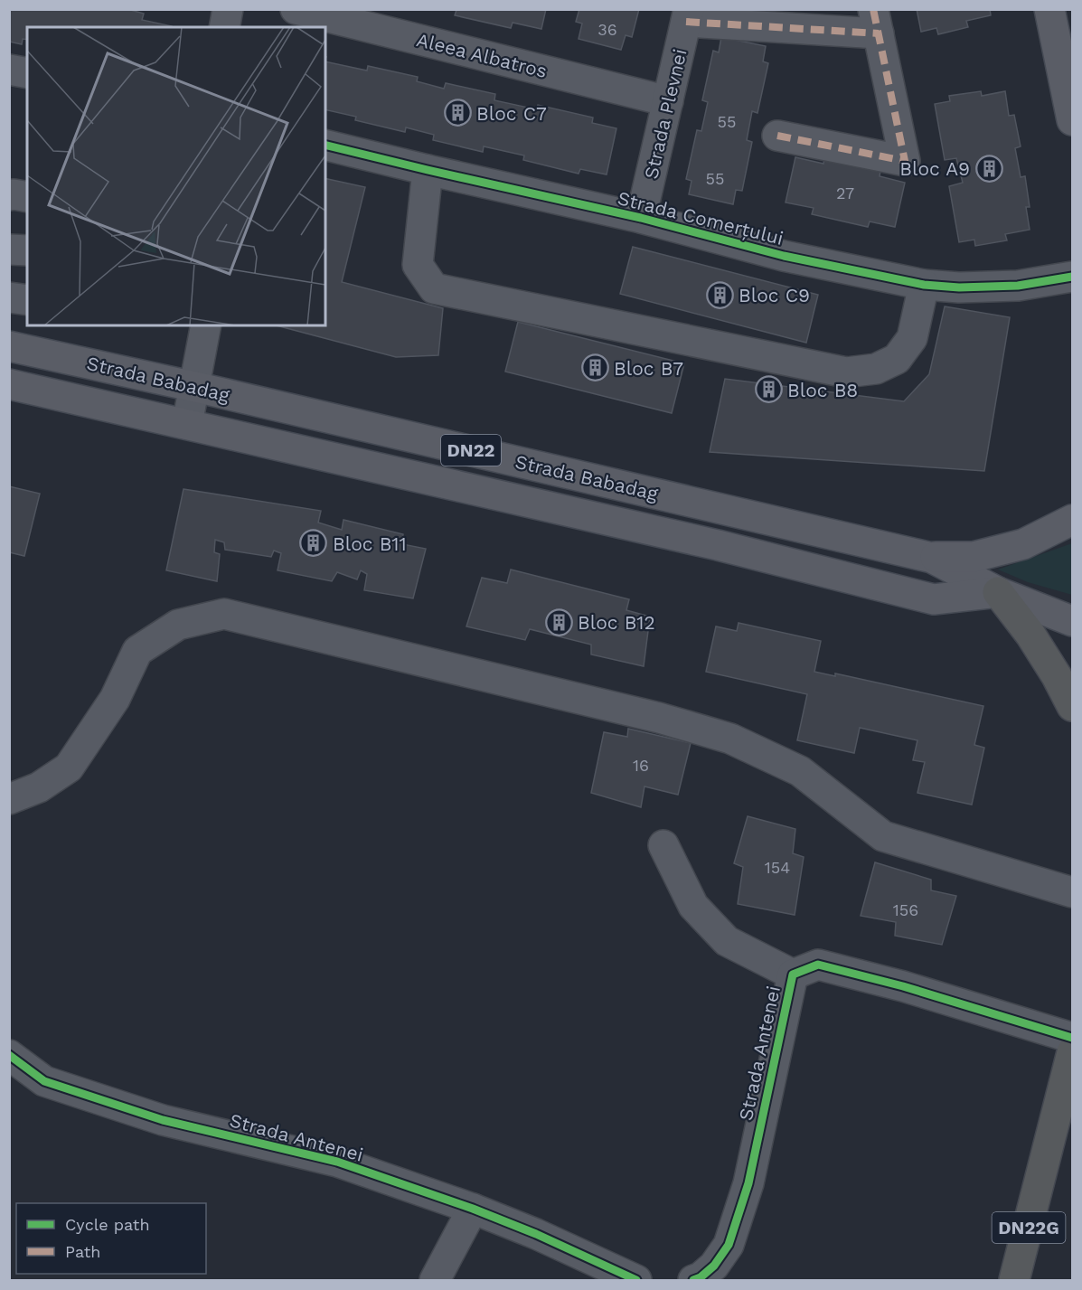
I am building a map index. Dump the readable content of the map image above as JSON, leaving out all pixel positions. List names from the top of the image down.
{
  "streets": {
    "highway": ["DN22G"],
    "main road": ["Strada Babadag", "DN22"],
    "street": [
      "Aleea Albatros",
      "Strada Plevnei",
      "Strada Comerțului",
      "Strada Antenei"
    ]
  },
  "crossings": [
    ["Aleea Albatros", "Strada Plevnei"],
    ["Strada Plevnei", "Strada Comerțului"]
  ],
  "places": {
    "building": [
      "Bloc C7",
      "Bloc A9",
      "Bloc C9",
      "Bloc B7",
      "Bloc B8",
      "Bloc B11",
      "Bloc B12"
    ]
  },
  "house_numbers": [
    "36",
    "55",
    "55",
    "27",
    "16",
    "154",
    "156"
  ],
  "legend": ["Cycle path", "Path"]
}
